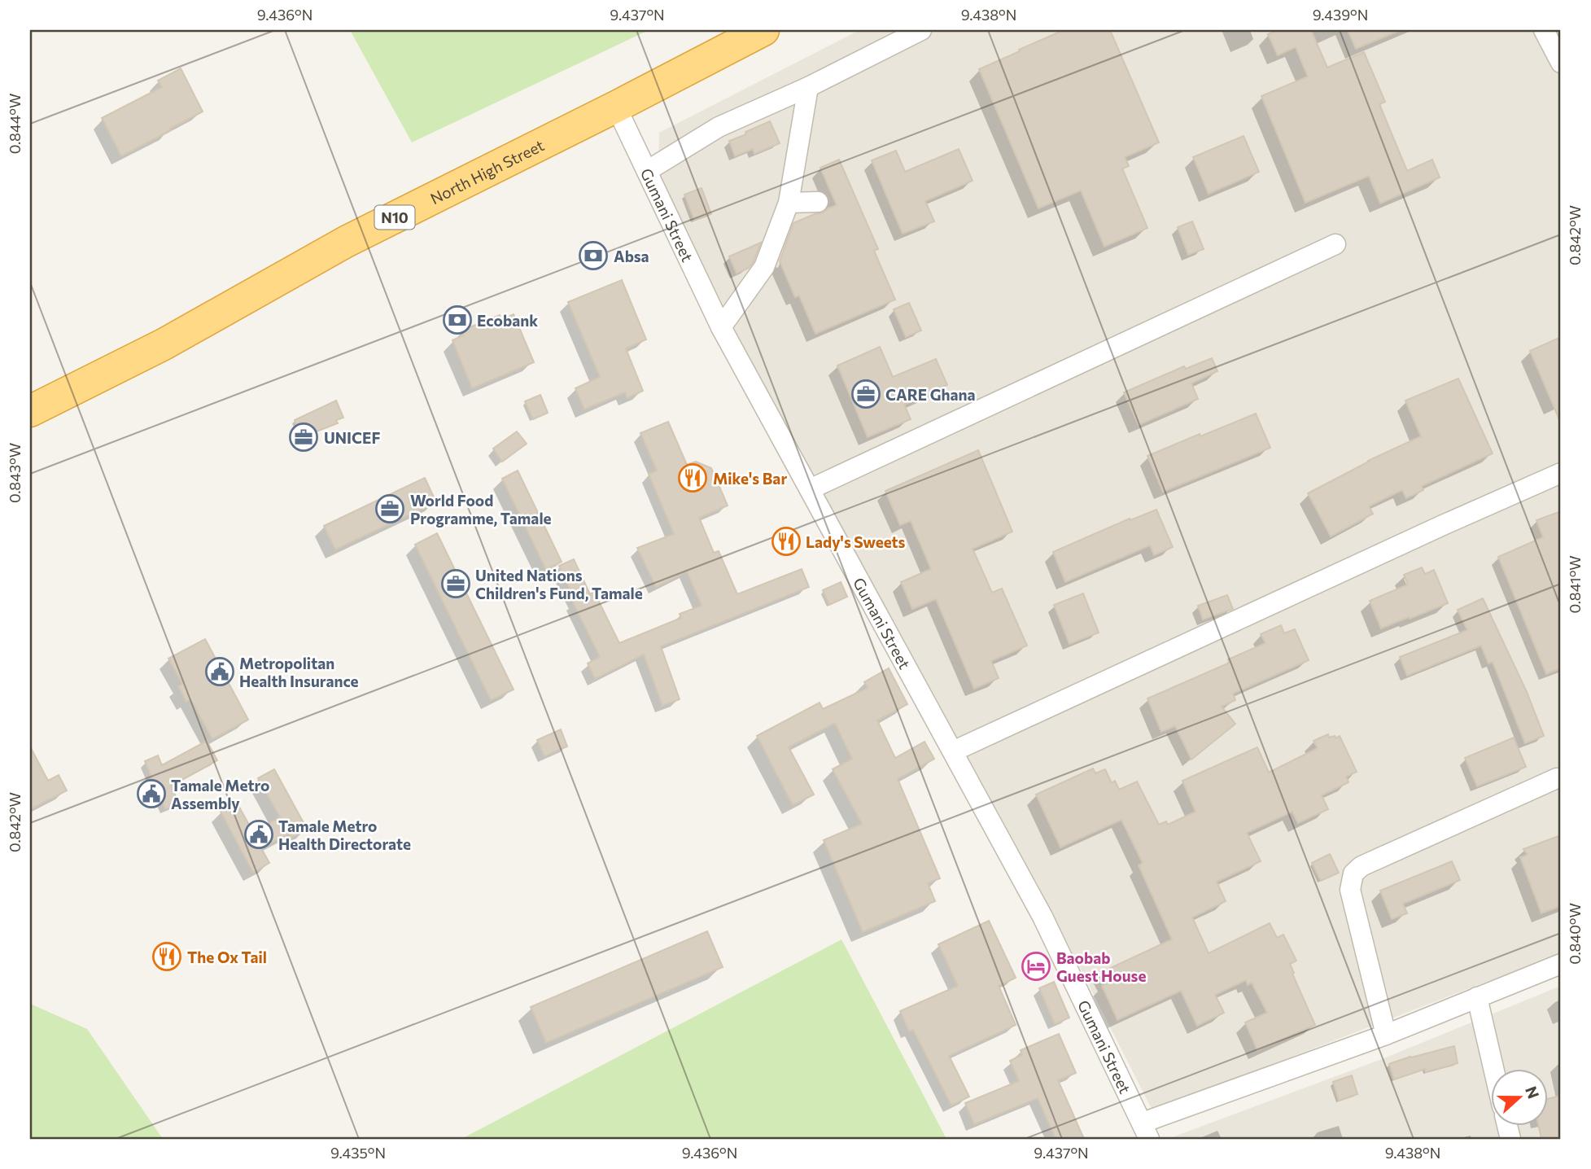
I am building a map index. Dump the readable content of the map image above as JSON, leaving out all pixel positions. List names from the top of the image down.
{
  "streets": {
    "highway": ["North High Street", "N10"],
    "street": ["Gumani Street"]
  },
  "crossings": [
    ["North High Street", "Gumani Street"]
  ],
  "places": {
    "bank": ["Absa", "Ecobank"],
    "office": [
      "CARE Ghana",
      "UNICEF",
      "World Food Programme, Tamale",
      "United Nations Children's Fund, Tamale"
    ],
    "restaurant": ["Mike's Bar", "Lady's Sweets", "The Ox Tail"],
    "public building": ["Metropolitan Health Insurance", "Tamale Metro Assembly", "Tamale Metro Health Directorate"],
    "hotel": ["Baobab Guest House"]
  },
  "north": "right",
  "coordinates": [
    "9.436°N",
    "9.437°N",
    "9.438°N",
    "9.439°N",
    "0.844°W",
    "0.842°W",
    "0.843°W",
    "0.841°W",
    "0.840°W",
    "9.435°N"
  ]
}
